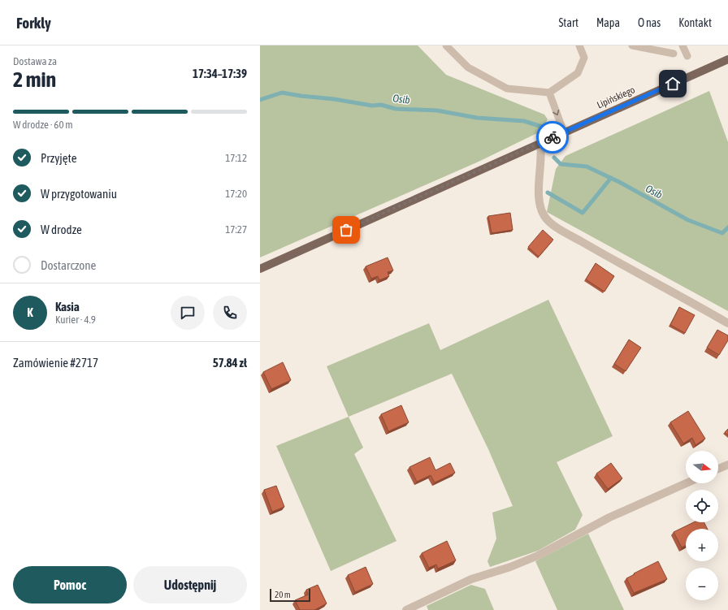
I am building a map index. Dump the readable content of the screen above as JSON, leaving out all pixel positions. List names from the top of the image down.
{
  "streets": {
    "main road": ["Lipińskiego"]
  },
  "water": ["Osib"],
  "scale_bar": "20 m",
  "north": "right",
  "page": {
    "header": "Forkly",
    "nav": [
      "Start",
      "Mapa",
      "O nas",
      "Kontakt"
    ],
    "heading": ["2 min", "Dostawa za", "17:34–17:39"],
    "panel": [
      "Kasia",
      "Kurier · 4.9",
      "Zamówienie #2717",
      "57.84 zł"
    ],
    "bar": "W drodze · 60 m",
    "list": [
      ["Przyjęte", "17:12"],
      ["W przygotowaniu", "17:20"],
      ["W drodze", "17:27"],
      "Dostarczone"
    ],
    "round": "K",
    "map_buttons": ["+", "−"],
    "buttons": ["Pomoc", "Udostępnij"],
    "scale": "20 m"
  }
}
